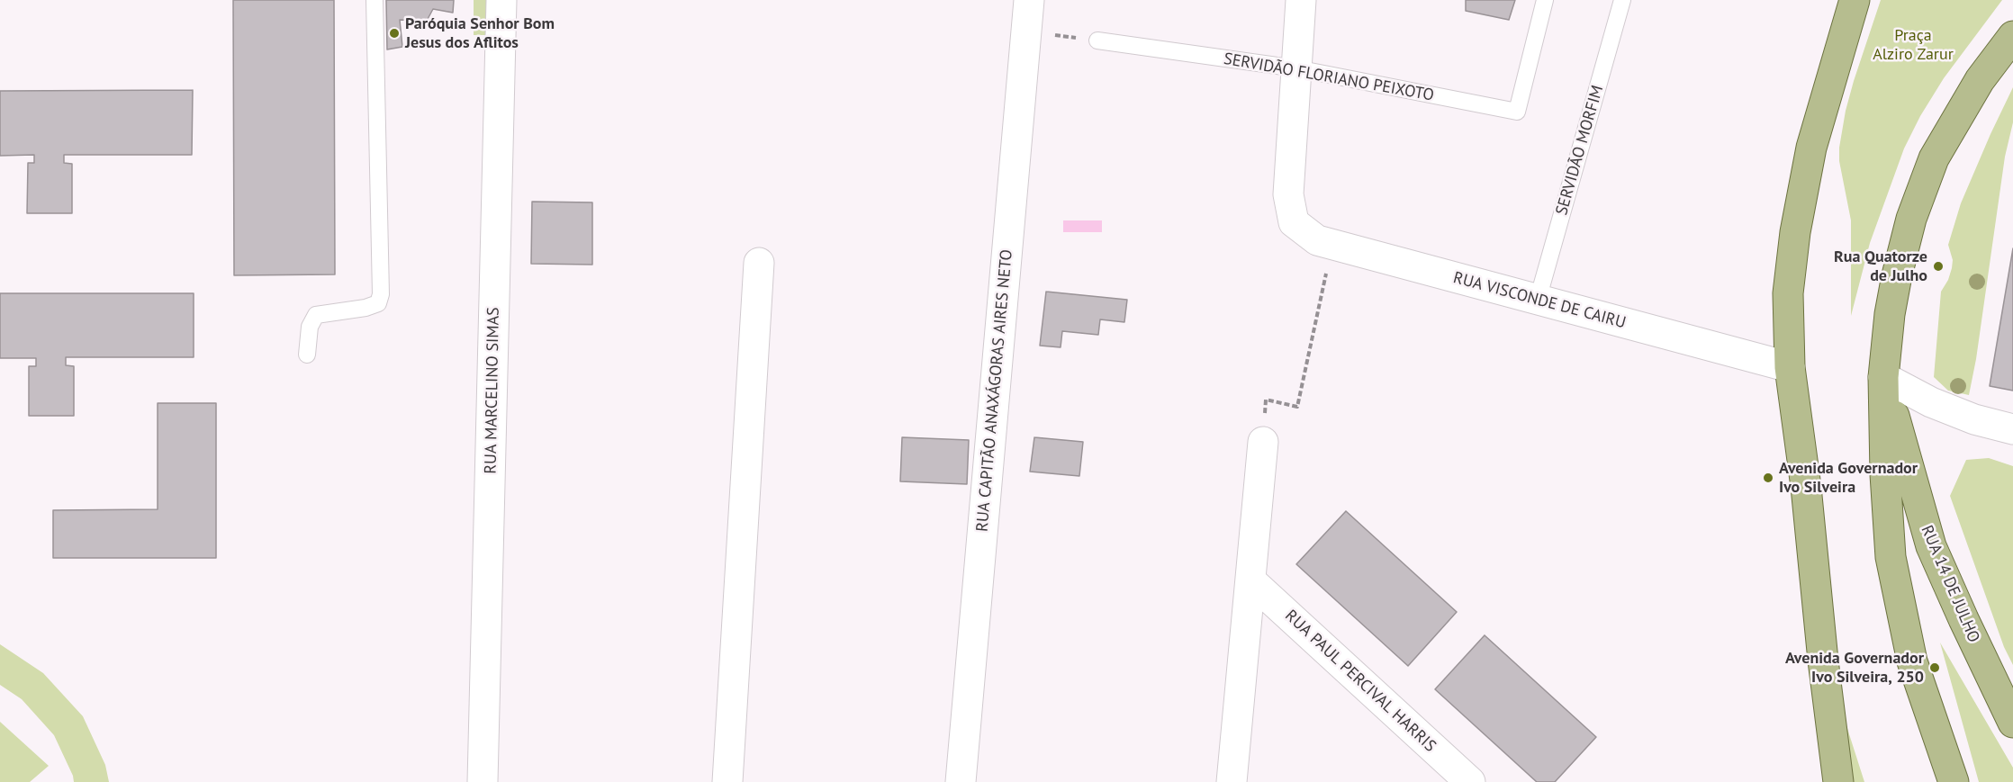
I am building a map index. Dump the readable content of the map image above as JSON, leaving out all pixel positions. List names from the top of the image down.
{
  "streets": {
    "main road": ["RUA 14 DE JULHO"],
    "street": [
      "RUA VISCONDE DE CAIRU",
      "RUA MARCELINO SIMAS",
      "RUA CAPITÃO ANAXÁGORAS AIRES NETO",
      "RUA PAUL PERCIVAL HARRIS"
    ],
    "lane": ["SERVIDÃO FLORIANO PEIXOTO", "SERVIDÃO MORFIM"]
  },
  "crossings": [
    ["SERVIDÃO FLORIANO PEIXOTO", "RUA VISCONDE DE CAIRU"],
    ["SERVIDÃO MORFIM", "RUA VISCONDE DE CAIRU"]
  ],
  "parks": ["Praça Alziro Zarur"],
  "places": [
    "Paróquia Senhor Bom Jesus dos Aflitos",
    "Rua Quatorze de Julho",
    "Avenida Governador Ivo Silveira",
    "Avenida Governador Ivo Silveira, 250"
  ]
}
